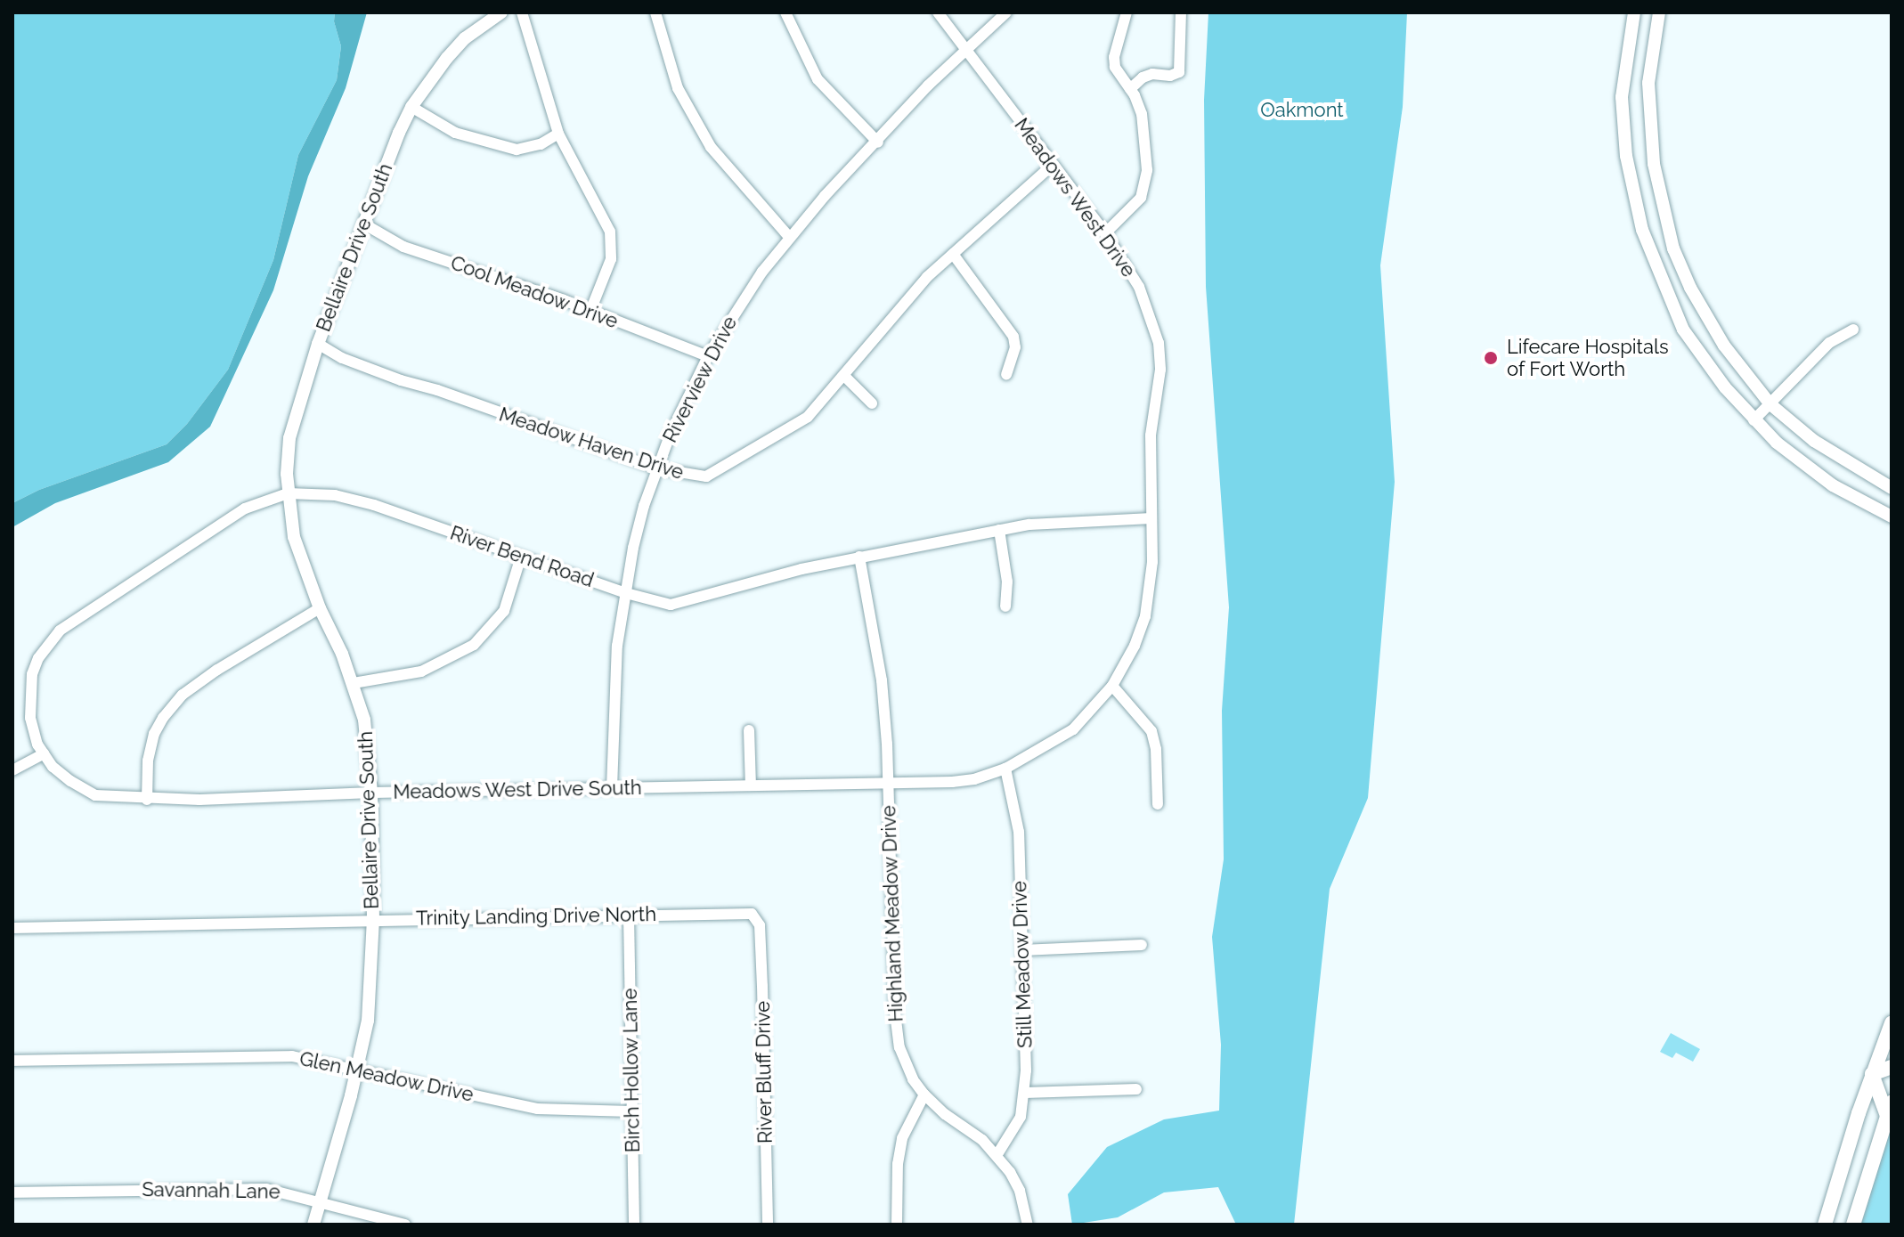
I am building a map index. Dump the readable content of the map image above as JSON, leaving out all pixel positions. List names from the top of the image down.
{
  "streets": {
    "street": [
      "Meadows West Drive",
      "Bellaire Drive South",
      "Cool Meadow Drive",
      "Riverview Drive",
      "Meadow Haven Drive",
      "River Bend Road",
      "Meadows West Drive South",
      "Highland Meadow Drive",
      "Trinity Landing Drive North",
      "Still Meadow Drive",
      "Birch Hollow Lane",
      "River Bluff Drive",
      "Glen Meadow Drive",
      "Savannah Lane"
    ]
  },
  "crossings": [
    ["Meadows West Drive", "Riverview Drive"],
    ["Meadows West Drive", "Meadow Haven Drive"],
    ["Meadows West Drive", "River Bend Road"],
    ["Meadows West Drive", "Meadows West Drive South"],
    ["Meadows West Drive", "Still Meadow Drive"],
    ["Bellaire Drive South", "Cool Meadow Drive"],
    ["Bellaire Drive South", "Meadow Haven Drive"],
    ["Bellaire Drive South", "River Bend Road"],
    ["Bellaire Drive South", "Meadows West Drive South"],
    ["Bellaire Drive South", "Trinity Landing Drive North"],
    ["Bellaire Drive South", "Glen Meadow Drive"],
    ["Bellaire Drive South", "Savannah Lane"],
    ["Cool Meadow Drive", "Riverview Drive"],
    ["Riverview Drive", "Meadow Haven Drive"],
    ["Riverview Drive", "River Bend Road"],
    ["Riverview Drive", "Meadows West Drive South"],
    ["River Bend Road", "Meadows West Drive South"],
    ["River Bend Road", "Highland Meadow Drive"],
    ["Meadows West Drive South", "Highland Meadow Drive"],
    ["Meadows West Drive South", "Still Meadow Drive"],
    ["Highland Meadow Drive", "Still Meadow Drive"],
    ["Trinity Landing Drive North", "Birch Hollow Lane"],
    ["Trinity Landing Drive North", "River Bluff Drive"],
    ["Birch Hollow Lane", "Glen Meadow Drive"]
  ],
  "parks": ["Oakmont"],
  "places": ["Lifecare Hospitals of Fort Worth"]
}
